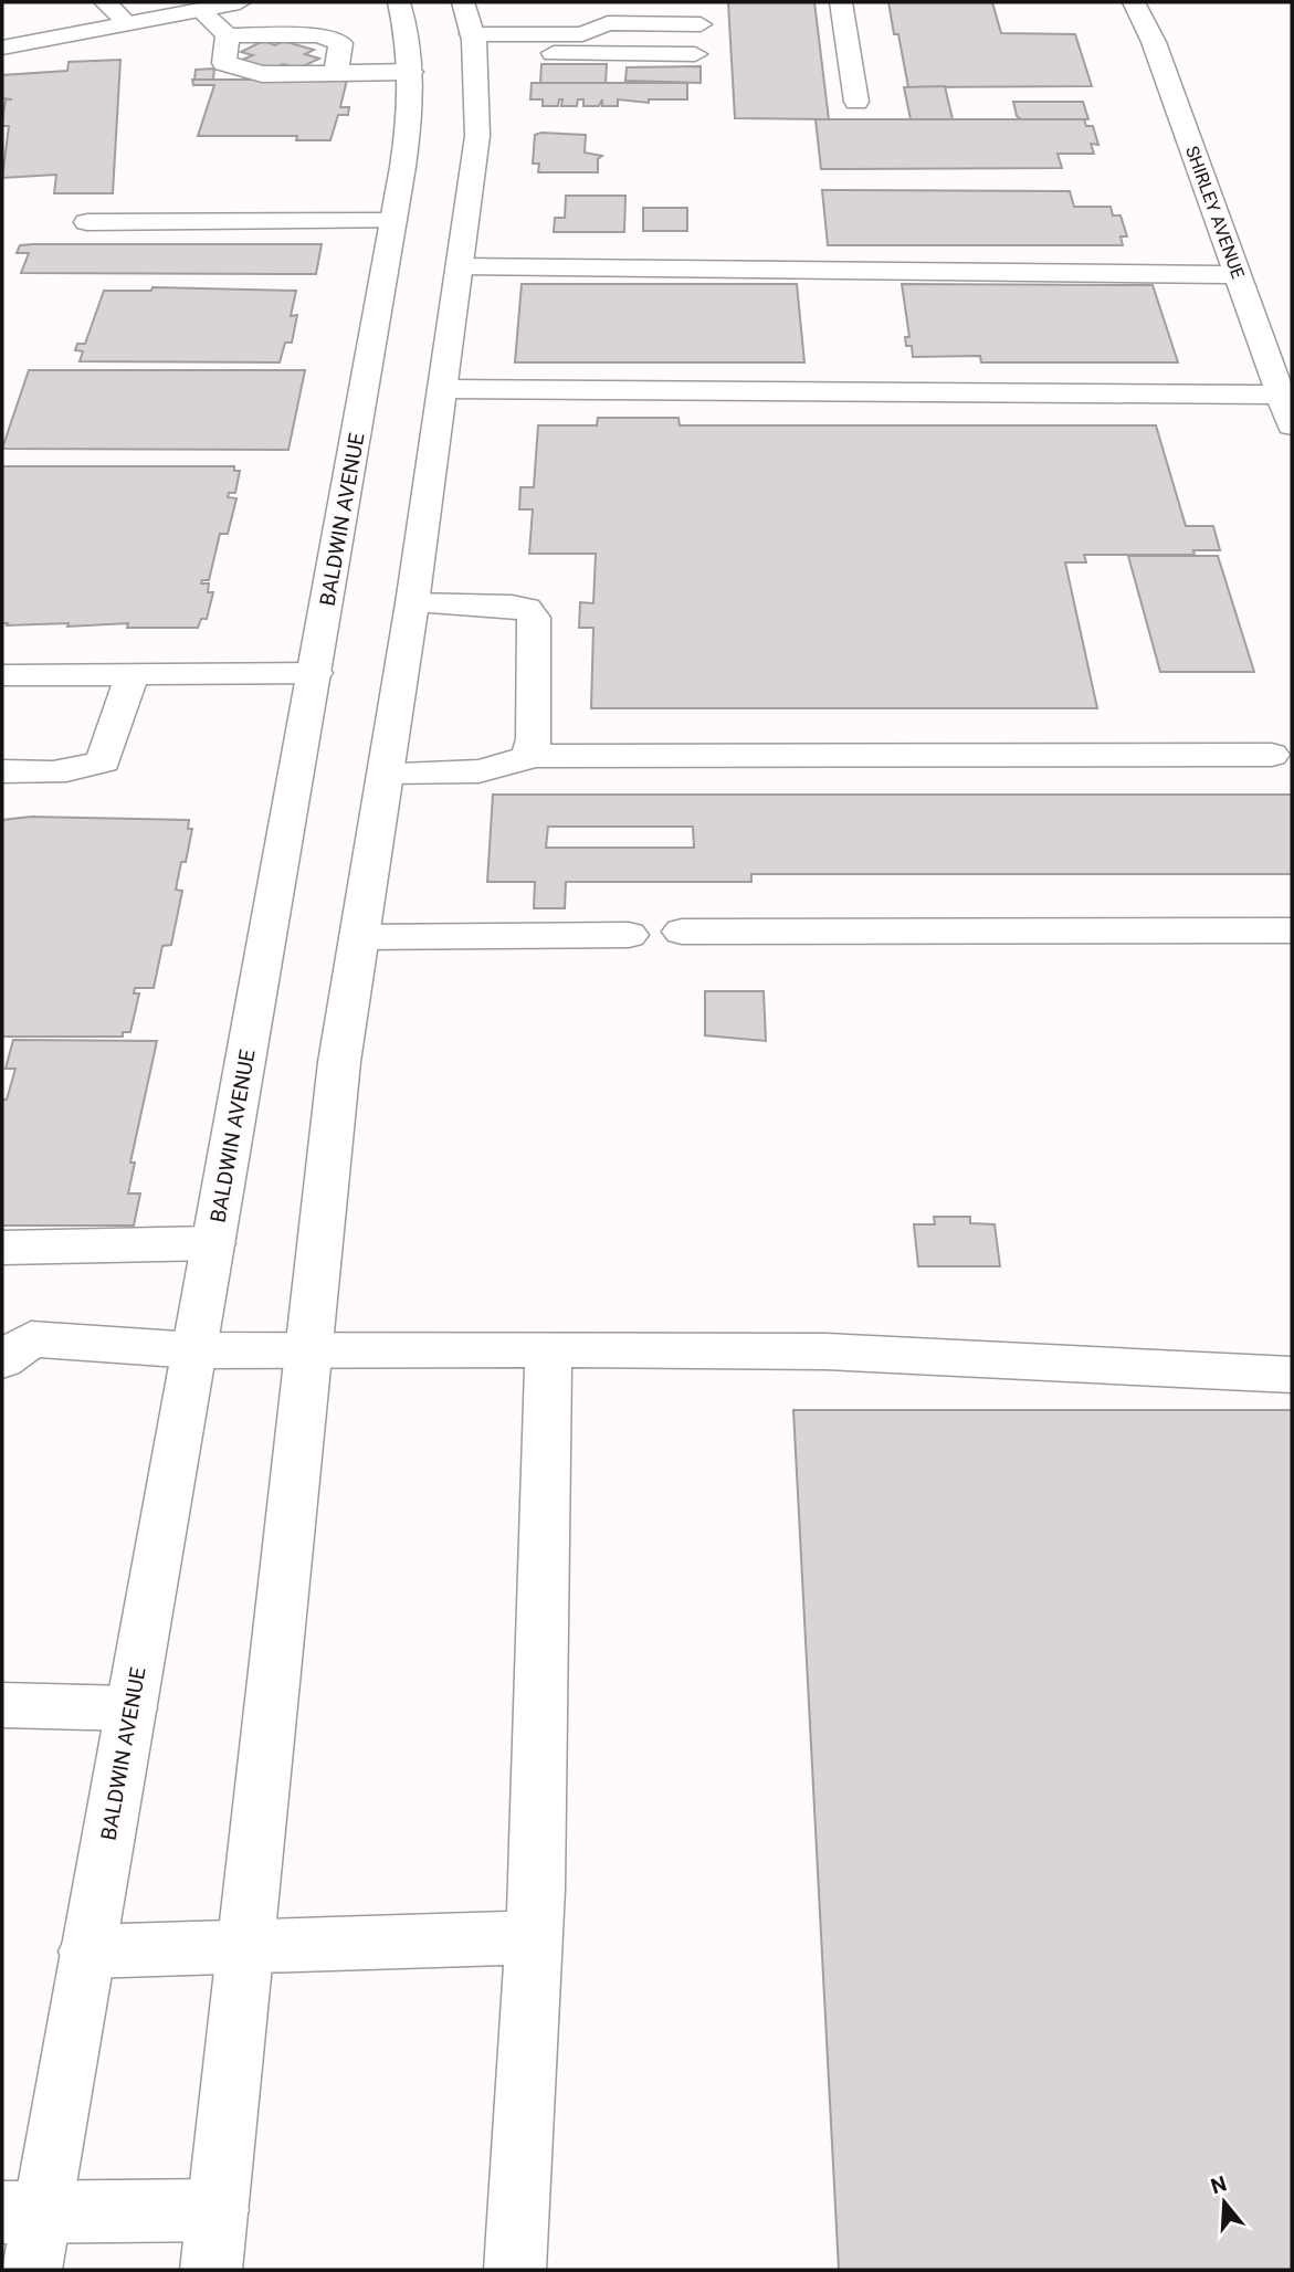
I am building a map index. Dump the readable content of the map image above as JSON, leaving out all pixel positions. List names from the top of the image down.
{
  "streets": {
    "main road": ["SHIRLEY AVENUE", "BALDWIN AVENUE"]
  },
  "north": "top"
}
